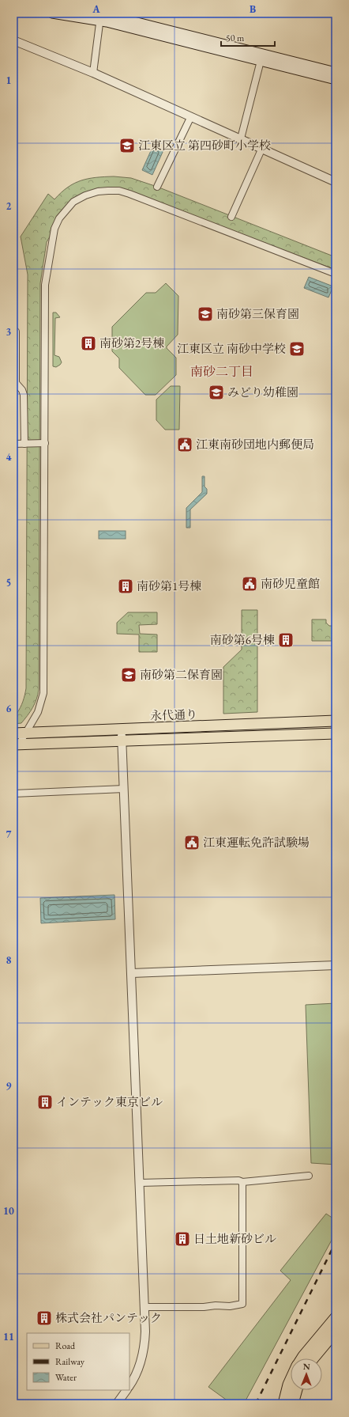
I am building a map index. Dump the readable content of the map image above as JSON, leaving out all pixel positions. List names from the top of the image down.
{
  "streets": {
    "main road": ["永代通り"]
  },
  "districts": ["南砂二丁目"],
  "places": {
    "school or university": [
      "江東区立 第四砂町小学校",
      "南砂第三保育園",
      "江東区立 南砂中学校",
      "みどり幼稚園",
      "南砂第二保育園"
    ],
    "building": [
      "南砂第2号棟",
      "南砂第1号棟",
      "南砂第6号棟",
      "インテック東京ビル",
      "日土地新砂ビル",
      "株式会社パンテック"
    ],
    "public building": ["江東南砂団地内郵便局", "南砂児童館", "江東運転免許試験場"]
  },
  "legend": ["Road", "Railway", "Water"],
  "scale_bar": "50 m",
  "north": "top",
  "grid": {
    "columns": ["A", "B"],
    "rows": [
      "1",
      "2",
      "3",
      "4",
      "5",
      "6",
      "7",
      "8",
      "9",
      "10",
      "11"
    ]
  }
}
